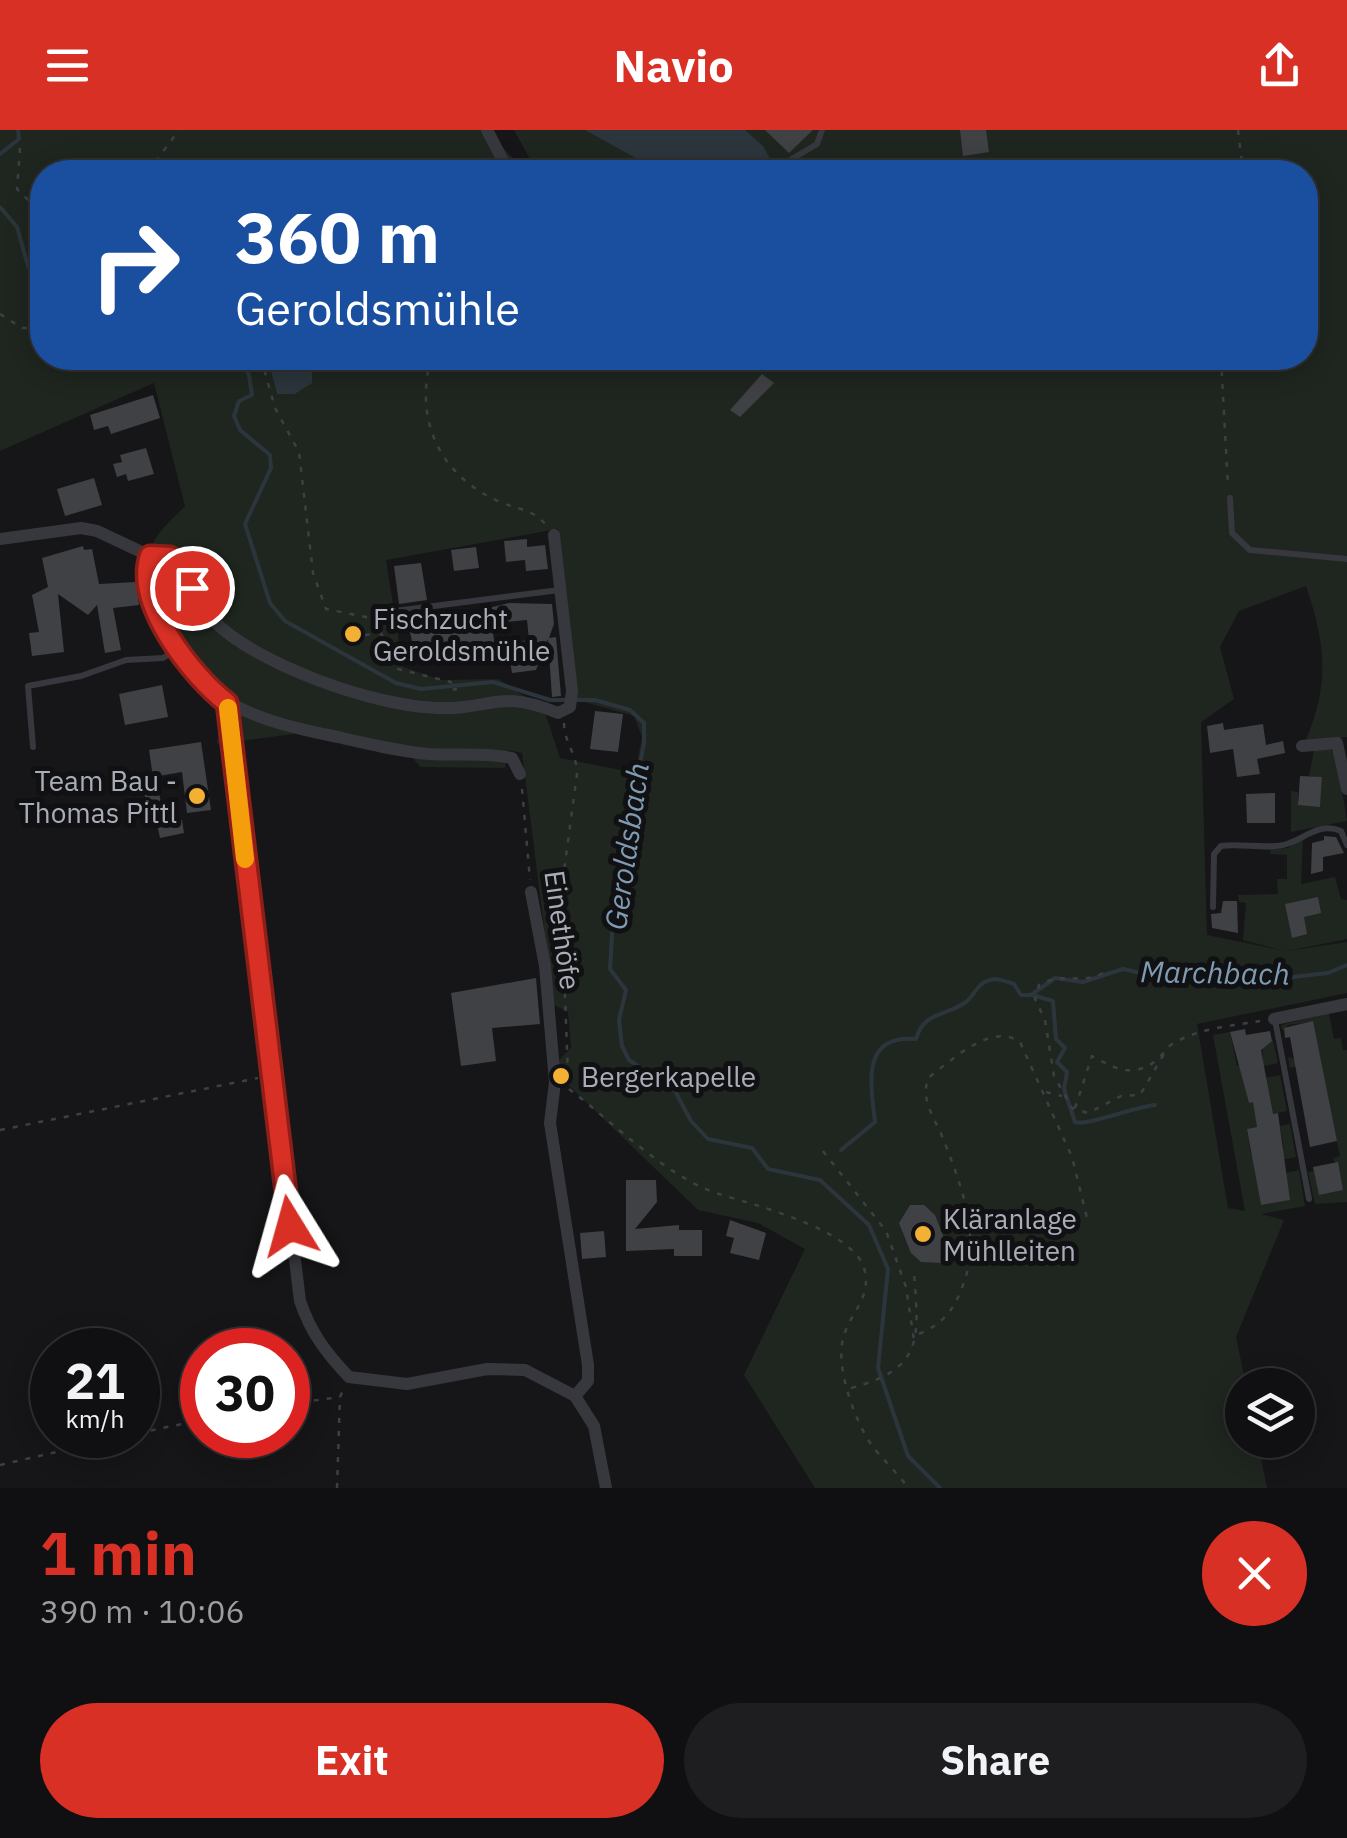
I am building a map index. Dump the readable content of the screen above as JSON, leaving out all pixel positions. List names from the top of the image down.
{
  "streets": {
    "street": ["Einethöfe"]
  },
  "water": ["Geroldsbach", "Marchbach"],
  "places": [
    "Fischzucht Geroldsmühle",
    "Team Bau - Thomas Pittl",
    "Bergerkapelle",
    "Kläranlage Mühlleiten"
  ],
  "page": {
    "header": "Navio",
    "turn": ["360 m", "Geroldsmühle"],
    "speed": "21 km/h",
    "limit": "30",
    "heading": ["1 min", "390 m · 10:06"],
    "buttons": ["Exit", "Share"]
  }
}
